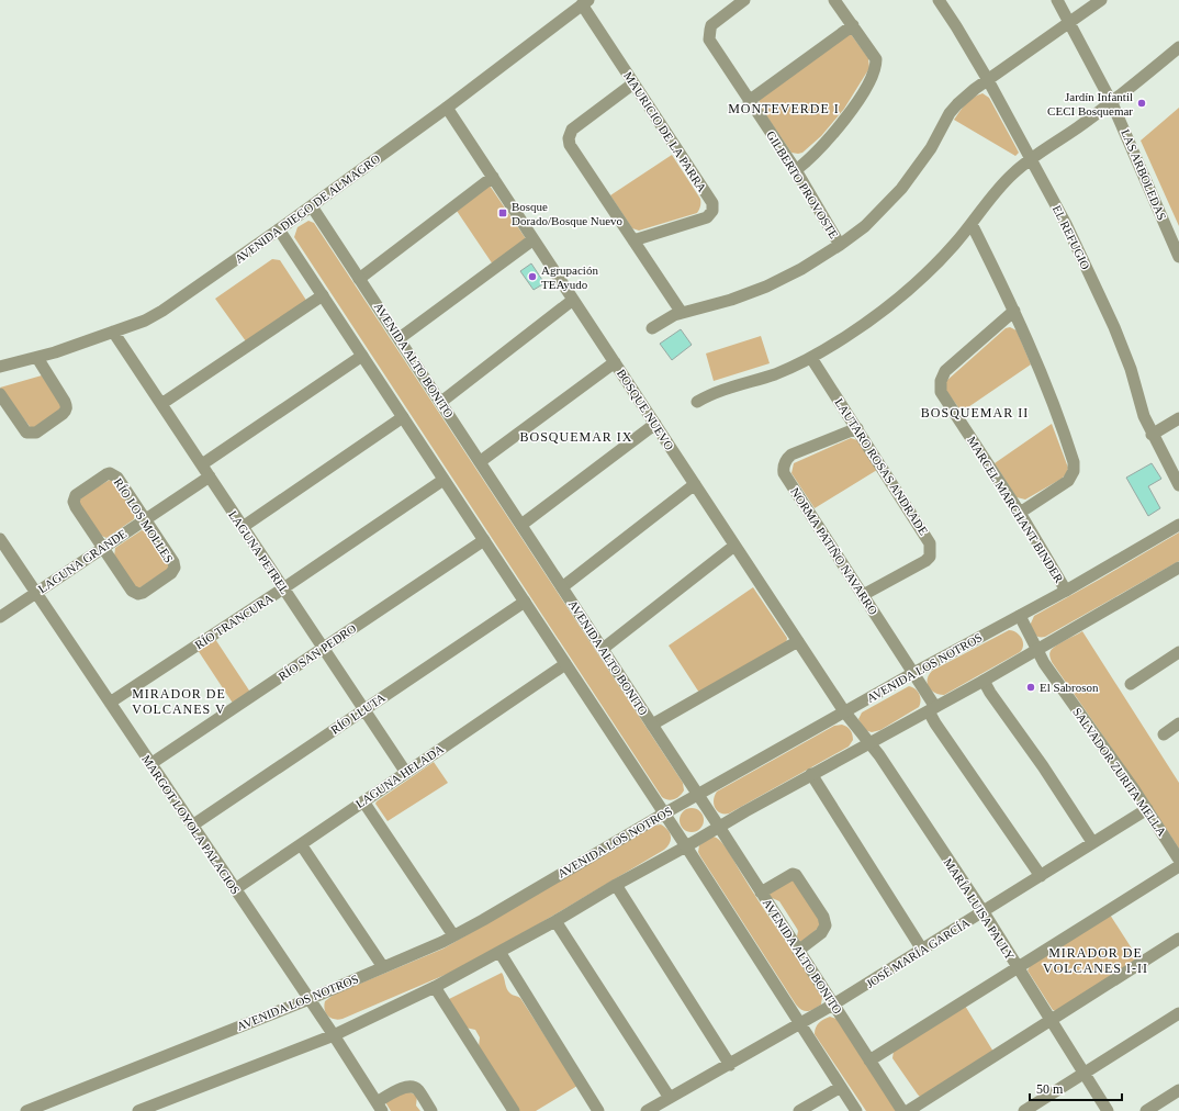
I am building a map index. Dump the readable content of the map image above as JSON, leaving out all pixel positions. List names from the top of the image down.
{
  "streets": {
    "street": [
      "MAURICIO DE LA PARRA",
      "LAS ARBOLEDAS",
      "GILBERTO PROVOSTE",
      "AVENIDA DIEGO DE ALMAGRO",
      "EL REFUGIO",
      "AVENIDA ALTO BONITO",
      "BOSQUE NUEVO",
      "LAUTARO ROSAS ANDRADE",
      "MARCEL MARCHANT BINDER",
      "RÍO LOS MOLLES",
      "NORMA PATIÑO NAVARRO",
      "LAGUNA PETREL",
      "LAGUNA GRANDE",
      "RÍO TRANCURA",
      "RÍO SAN PEDRO",
      "AVENIDA LOS NOTROS",
      "RÍO LLUTA",
      "SALVADOR ZURITA MELLA",
      "LAGUNA HELADA",
      "MARGOT LOYOLA PALACIOS",
      "MARÍA LUISA PAULY",
      "JOSÉ MARÍA GARCÍA"
    ]
  },
  "crossings": [
    ["MAURICIO DE LA PARRA", "AVENIDA DIEGO DE ALMAGRO"],
    ["AVENIDA DIEGO DE ALMAGRO", "AVENIDA ALTO BONITO"],
    ["AVENIDA DIEGO DE ALMAGRO", "BOSQUE NUEVO"],
    ["AVENIDA DIEGO DE ALMAGRO", "LAGUNA PETREL"],
    ["AVENIDA ALTO BONITO", "AVENIDA LOS NOTROS"],
    ["AVENIDA ALTO BONITO", "JOSÉ MARÍA GARCÍA"],
    ["BOSQUE NUEVO", "AVENIDA LOS NOTROS"],
    ["BOSQUE NUEVO", "MARÍA LUISA PAULY"],
    ["LAUTARO ROSAS ANDRADE", "NORMA PATIÑO NAVARRO"],
    ["MARCEL MARCHANT BINDER", "AVENIDA LOS NOTROS"],
    ["RÍO LOS MOLLES", "LAGUNA GRANDE"],
    ["NORMA PATIÑO NAVARRO", "AVENIDA LOS NOTROS"],
    ["NORMA PATIÑO NAVARRO", "JOSÉ MARÍA GARCÍA"],
    ["LAGUNA PETREL", "LAGUNA GRANDE"],
    ["LAGUNA PETREL", "RÍO TRANCURA"],
    ["LAGUNA PETREL", "RÍO SAN PEDRO"],
    ["LAGUNA PETREL", "RÍO LLUTA"],
    ["LAGUNA PETREL", "LAGUNA HELADA"],
    ["LAGUNA GRANDE", "MARGOT LOYOLA PALACIOS"],
    ["RÍO TRANCURA", "MARGOT LOYOLA PALACIOS"],
    ["RÍO SAN PEDRO", "MARGOT LOYOLA PALACIOS"],
    ["AVENIDA LOS NOTROS", "SALVADOR ZURITA MELLA"],
    ["AVENIDA LOS NOTROS", "MARGOT LOYOLA PALACIOS"],
    ["AVENIDA LOS NOTROS", "MARÍA LUISA PAULY"],
    ["RÍO LLUTA", "MARGOT LOYOLA PALACIOS"],
    ["SALVADOR ZURITA MELLA", "JOSÉ MARÍA GARCÍA"],
    ["LAGUNA HELADA", "MARGOT LOYOLA PALACIOS"],
    ["MARÍA LUISA PAULY", "JOSÉ MARÍA GARCÍA"]
  ],
  "districts": [
    "MONTEVERDE I",
    "BOSQUEMAR II",
    "BOSQUEMAR IX",
    "MIRADOR DE VOLCANES V",
    "MIRADOR DE VOLCANES I-II"
  ],
  "places": {
    "other": ["Jardín Infantil CECI Bosquemar", "Agrupación TEAyudo", "El Sabroson"],
    "transit": ["Bosque Dorado/Bosque Nuevo"]
  },
  "scale_bar": "50 m"
}
